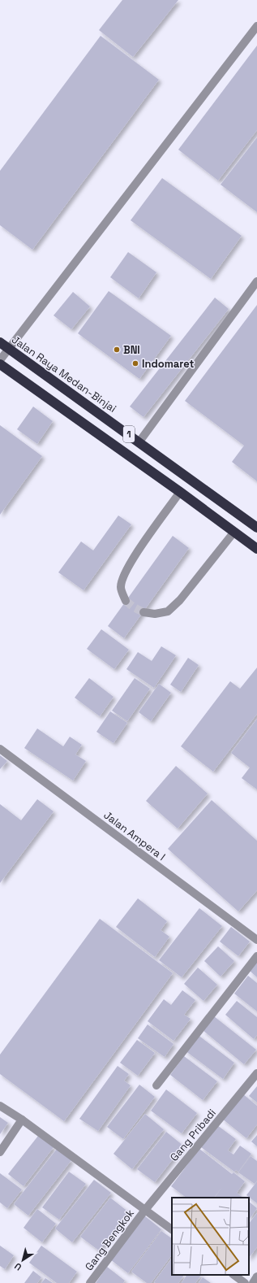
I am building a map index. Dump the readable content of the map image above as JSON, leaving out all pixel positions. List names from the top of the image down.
{
  "streets": {
    "highway": ["Jalan Raya Medan-Binjai", "1"],
    "street": ["Jalan Ampera I", "Gang Pribadi", "Gang Bengkok"]
  },
  "crossings": [
    ["Gang Pribadi", "Gang Bengkok"]
  ],
  "places": ["BNI", "Indomaret"],
  "north": "bottom left"
}
